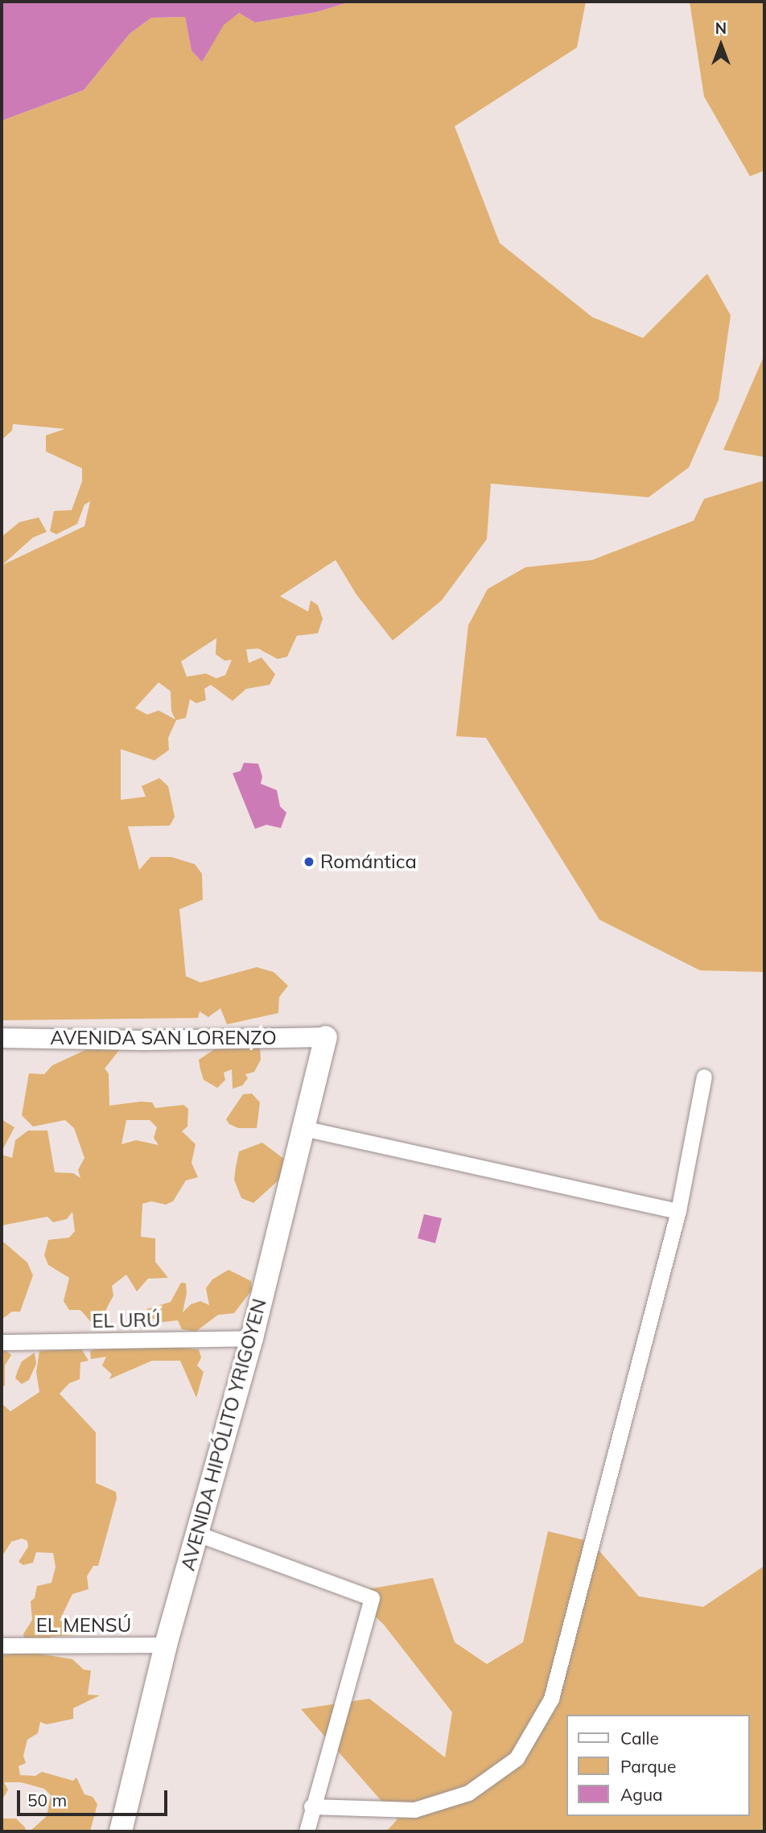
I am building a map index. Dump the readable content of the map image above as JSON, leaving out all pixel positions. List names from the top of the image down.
{
  "streets": {
    "main road": ["AVENIDA HIPÓLITO YRIGOYEN"],
    "street": ["AVENIDA SAN LORENZO", "EL URÚ", "EL MENSÚ"]
  },
  "crossings": [
    ["AVENIDA SAN LORENZO", "AVENIDA HIPÓLITO YRIGOYEN"],
    ["EL URÚ", "AVENIDA HIPÓLITO YRIGOYEN"],
    ["AVENIDA HIPÓLITO YRIGOYEN", "EL MENSÚ"]
  ],
  "places": ["Romántica"],
  "legend": ["Calle", "Parque", "Agua"],
  "scale_bar": "50 m",
  "north": "top"
}
